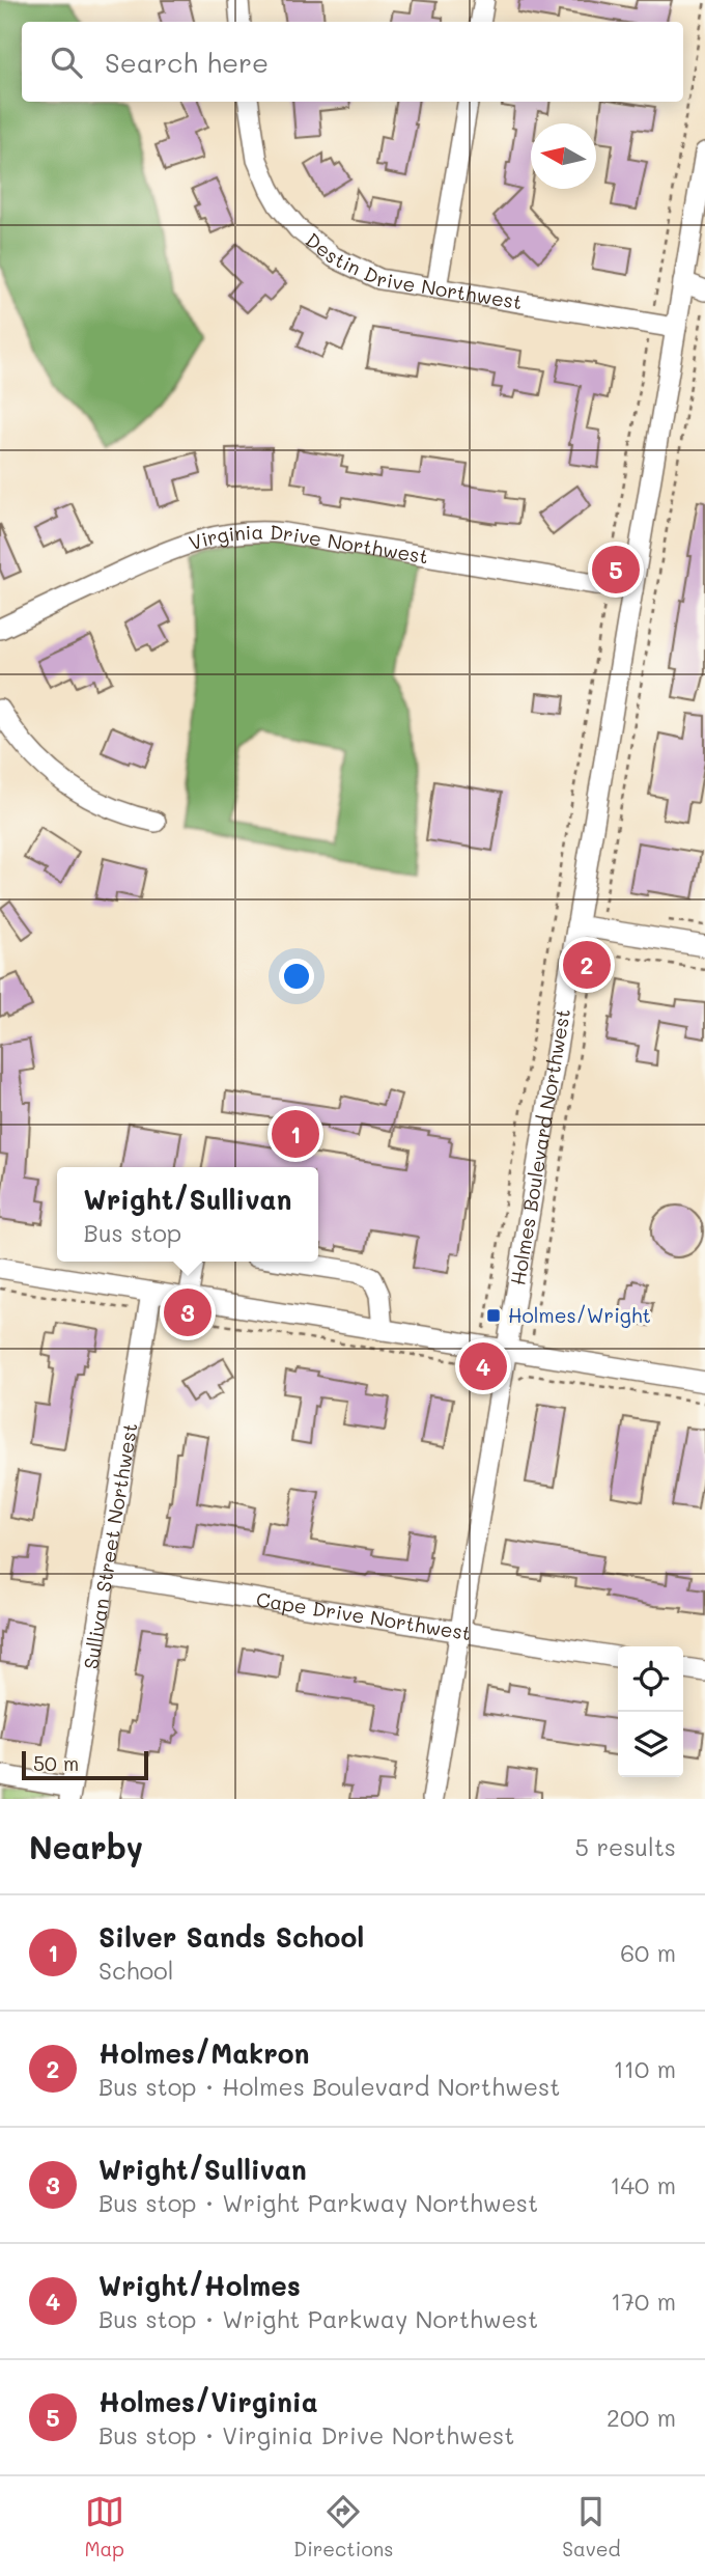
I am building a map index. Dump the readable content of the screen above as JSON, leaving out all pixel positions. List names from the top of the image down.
{
  "streets": {
    "street": [
      "Destin Drive Northwest",
      "Virginia Drive Northwest",
      "Holmes Boulevard Northwest",
      "Sullivan Street Northwest",
      "Cape Drive Northwest"
    ]
  },
  "crossings": [
    ["Destin Drive Northwest", "Holmes Boulevard Northwest"],
    ["Virginia Drive Northwest", "Holmes Boulevard Northwest"],
    ["Holmes Boulevard Northwest", "Cape Drive Northwest"],
    ["Sullivan Street Northwest", "Cape Drive Northwest"]
  ],
  "places": {
    "transit": ["Holmes/Wright"]
  },
  "scale_bar": "50 m",
  "north": "left",
  "page": {
    "search": "Search here",
    "pins": [
      "5",
      "2",
      "1",
      "3",
      "4"
    ],
    "popup": ["Wright/Sullivan", "Bus stop"],
    "scale": "50 m",
    "heading": ["Nearby", "5 results"],
    "list": [
      {
        "mark": "1",
        "name": "Silver Sands School",
        "note": "School",
        "value": "60 m"
      },
      {
        "mark": "2",
        "name": "Holmes/Makron",
        "note": "Bus stop · Holmes Boulevard Northwest",
        "value": "110 m"
      },
      {
        "mark": "3",
        "name": "Wright/Sullivan",
        "note": "Bus stop · Wright Parkway Northwest",
        "value": "140 m"
      },
      {
        "mark": "4",
        "name": "Wright/Holmes",
        "note": "Bus stop · Wright Parkway Northwest",
        "value": "170 m"
      },
      {
        "mark": "5",
        "name": "Holmes/Virginia",
        "note": "Bus stop · Virginia Drive Northwest",
        "value": "200 m"
      }
    ],
    "nav": ["Map", "Directions", "Saved"]
  }
}
